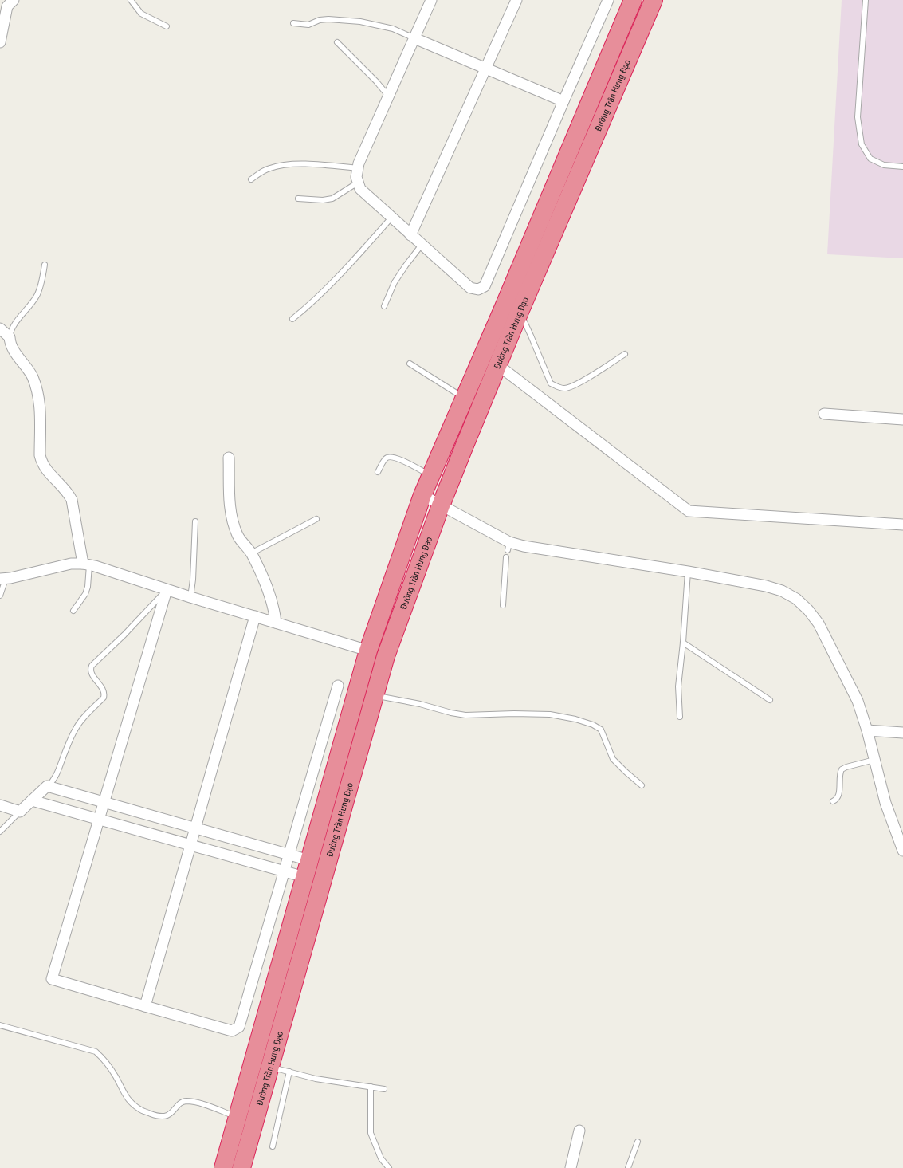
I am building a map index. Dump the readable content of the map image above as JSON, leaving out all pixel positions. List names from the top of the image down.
{
  "streets": {
    "highway": ["Đường Trần Hưng Đạo"]
  }
}
